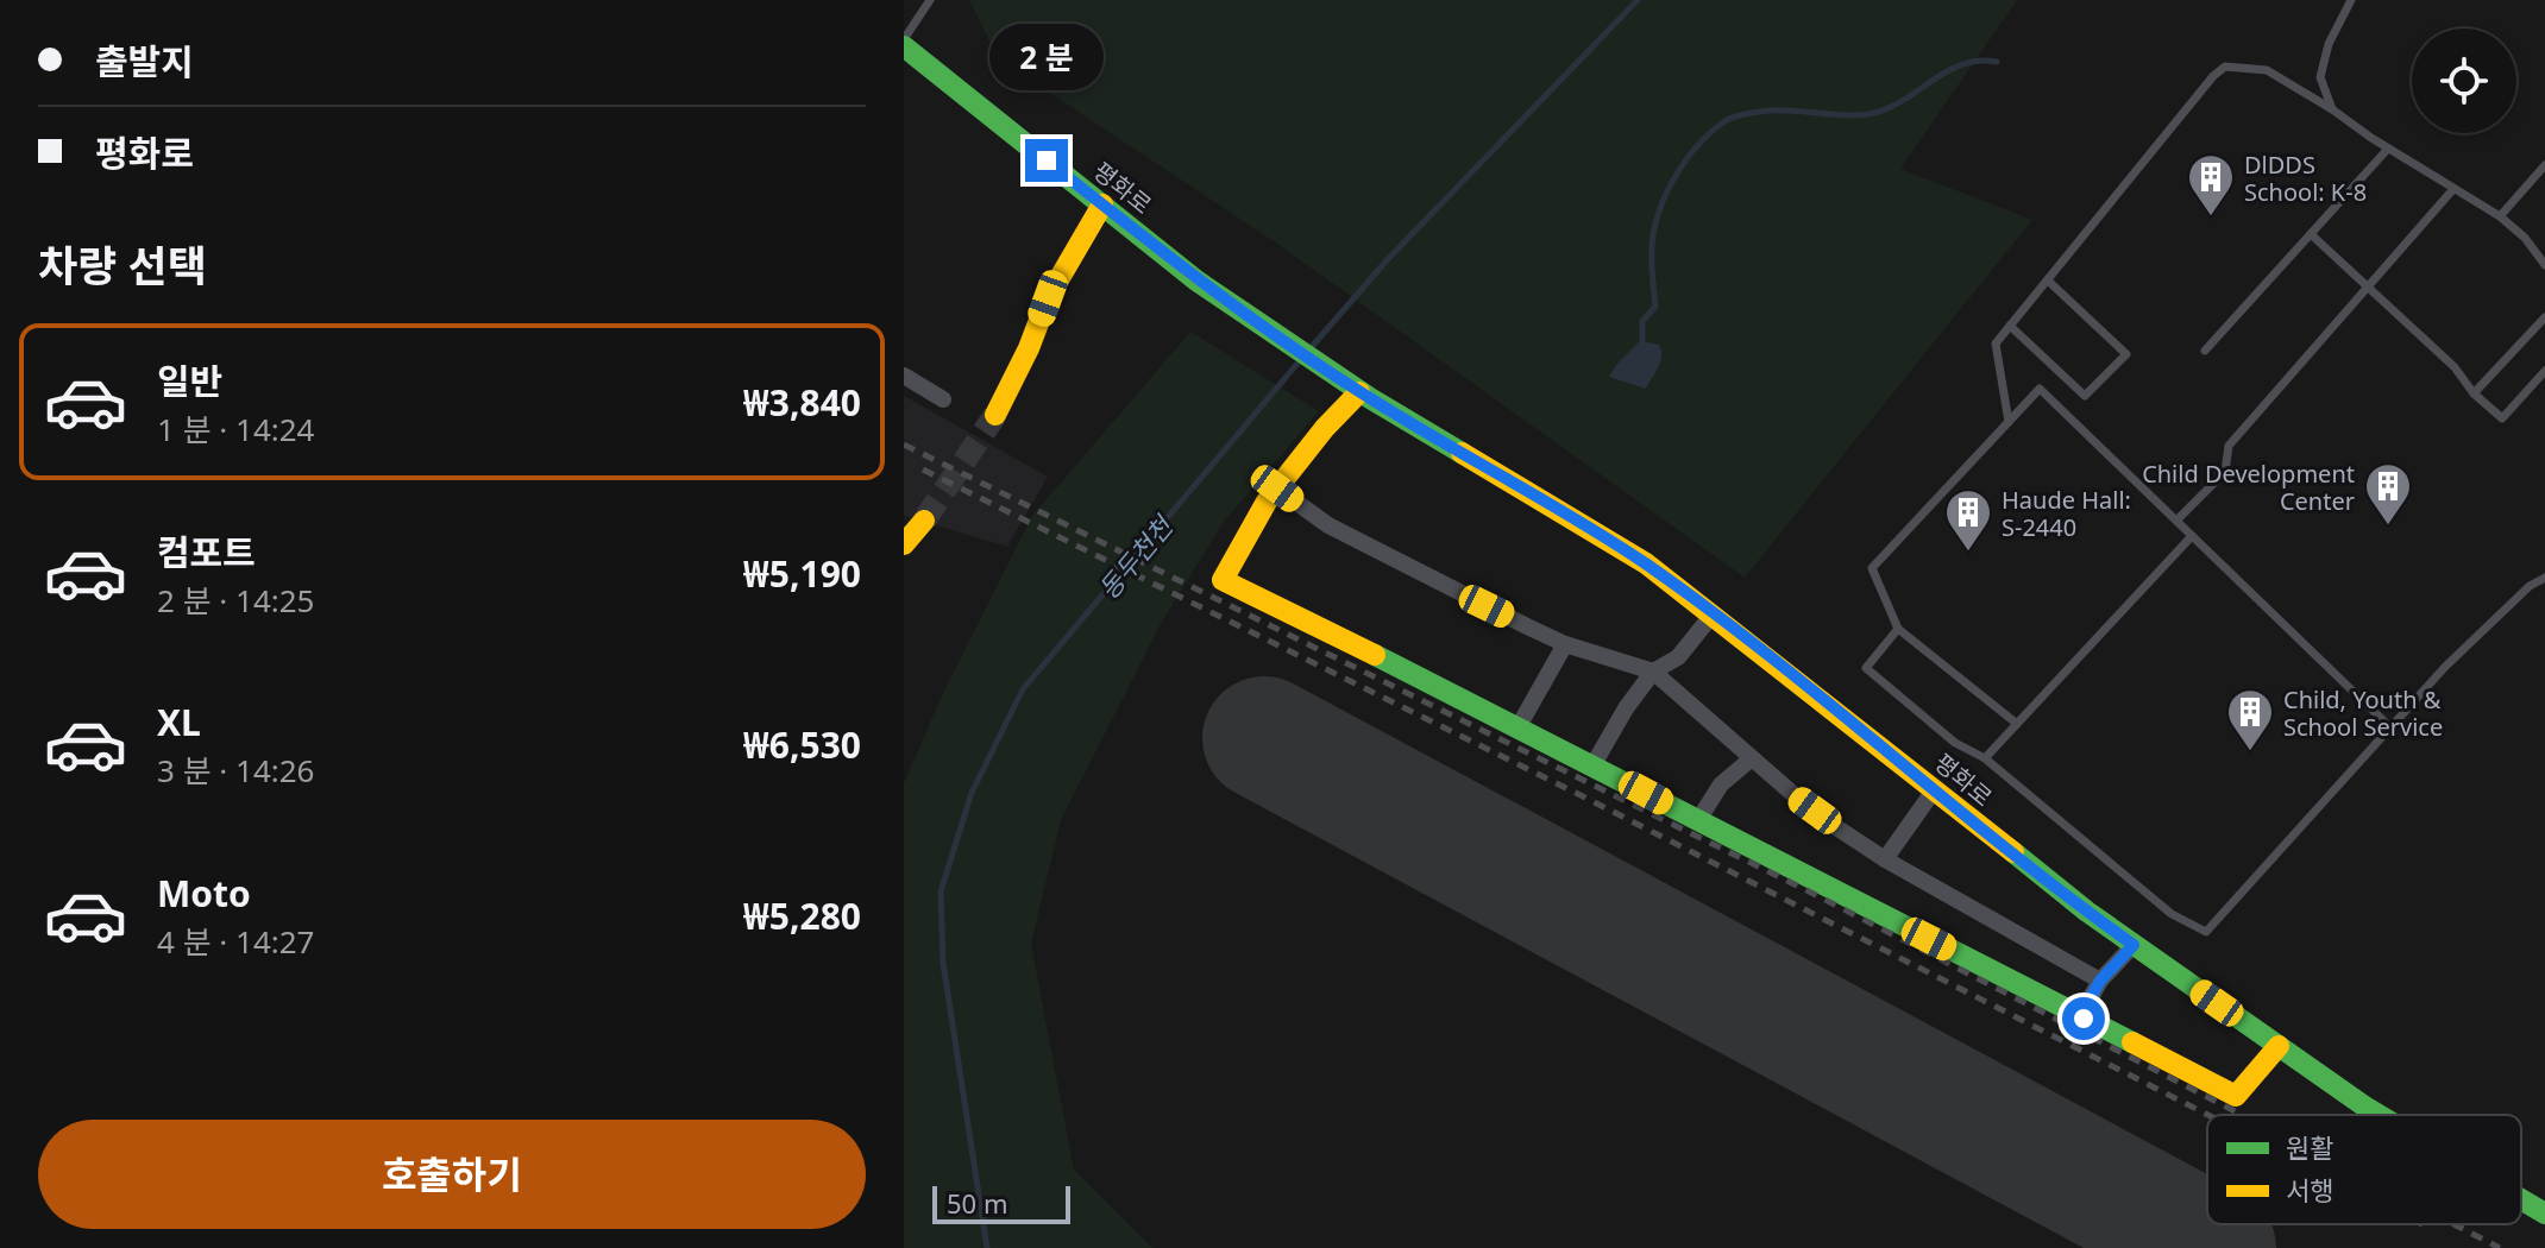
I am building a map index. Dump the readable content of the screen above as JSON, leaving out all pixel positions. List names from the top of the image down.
{
  "streets": {
    "main road": ["평화로"]
  },
  "water": ["동두천천"],
  "places": {
    "building": [
      "DlDDS School: K-8",
      "Child Development Center",
      "Haude Hall: S-2440",
      "Child, Youth & School Service"
    ]
  },
  "legend": ["원활", "서행"],
  "scale_bar": "50 m",
  "page": {
    "banner": ["출발지", "평화로"],
    "bubble": "2 분",
    "heading": "차량 선택",
    "list": [
      {
        "name": "일반",
        "note": "1 분 · 14:24",
        "value": "₩3,840"
      },
      {
        "name": "컴포트",
        "note": "2 분 · 14:25",
        "value": "₩5,190"
      },
      {
        "name": "XL",
        "note": "3 분 · 14:26",
        "value": "₩6,530"
      },
      {
        "name": "Moto",
        "note": "4 분 · 14:27",
        "value": "₩5,280"
      }
    ],
    "buttons": "호출하기",
    "scale": "50 m"
  }
}
